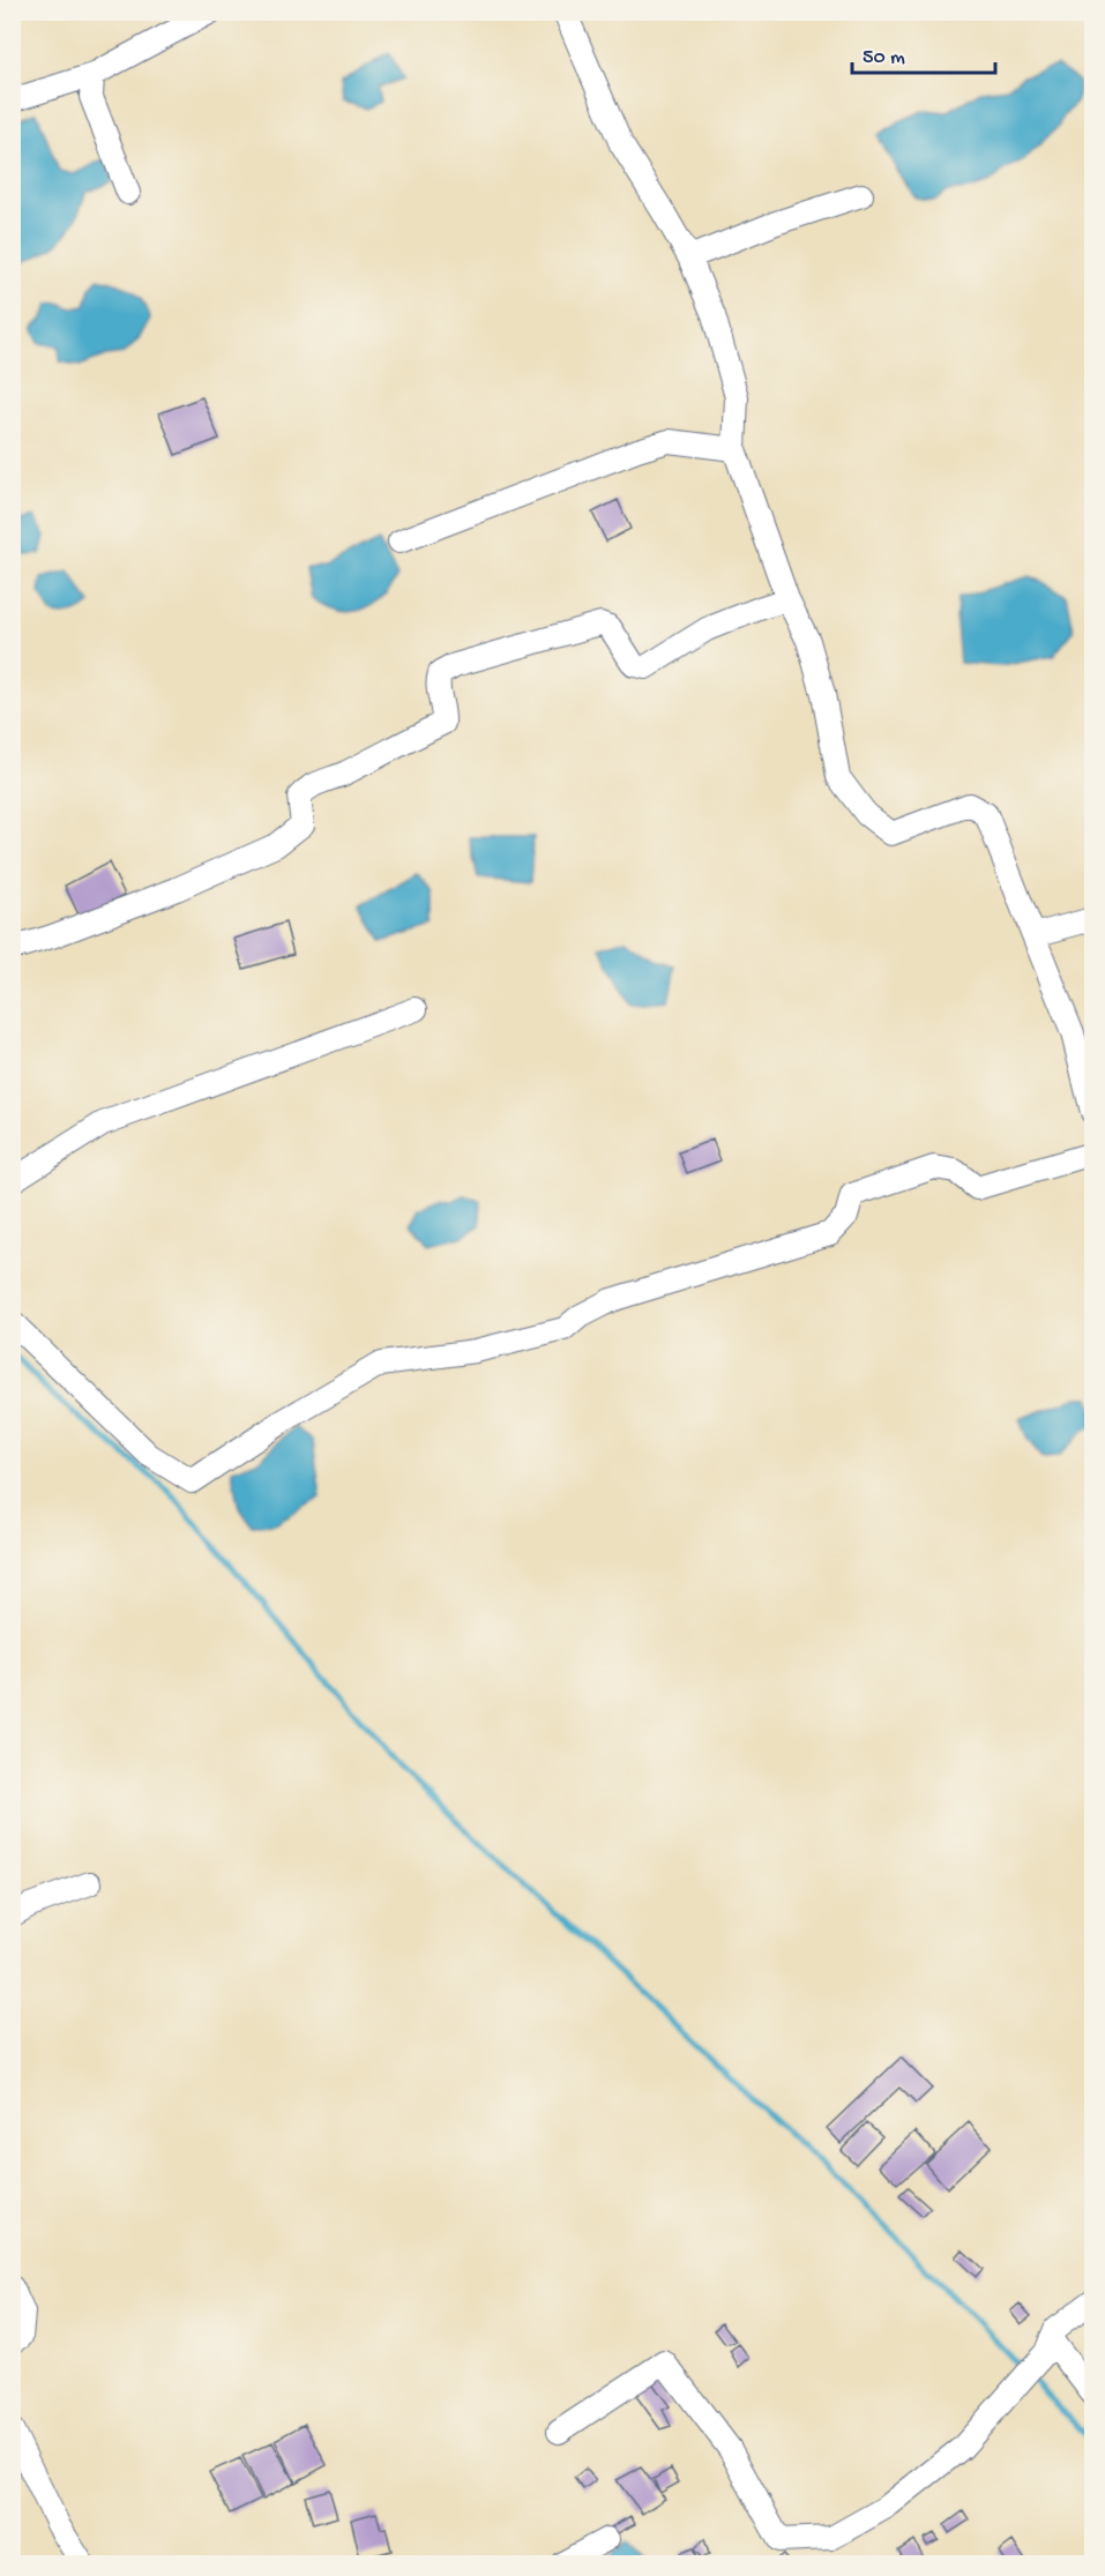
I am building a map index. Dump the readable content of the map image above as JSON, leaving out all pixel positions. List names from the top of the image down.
{
  "scale_bar": "50 m"
}
